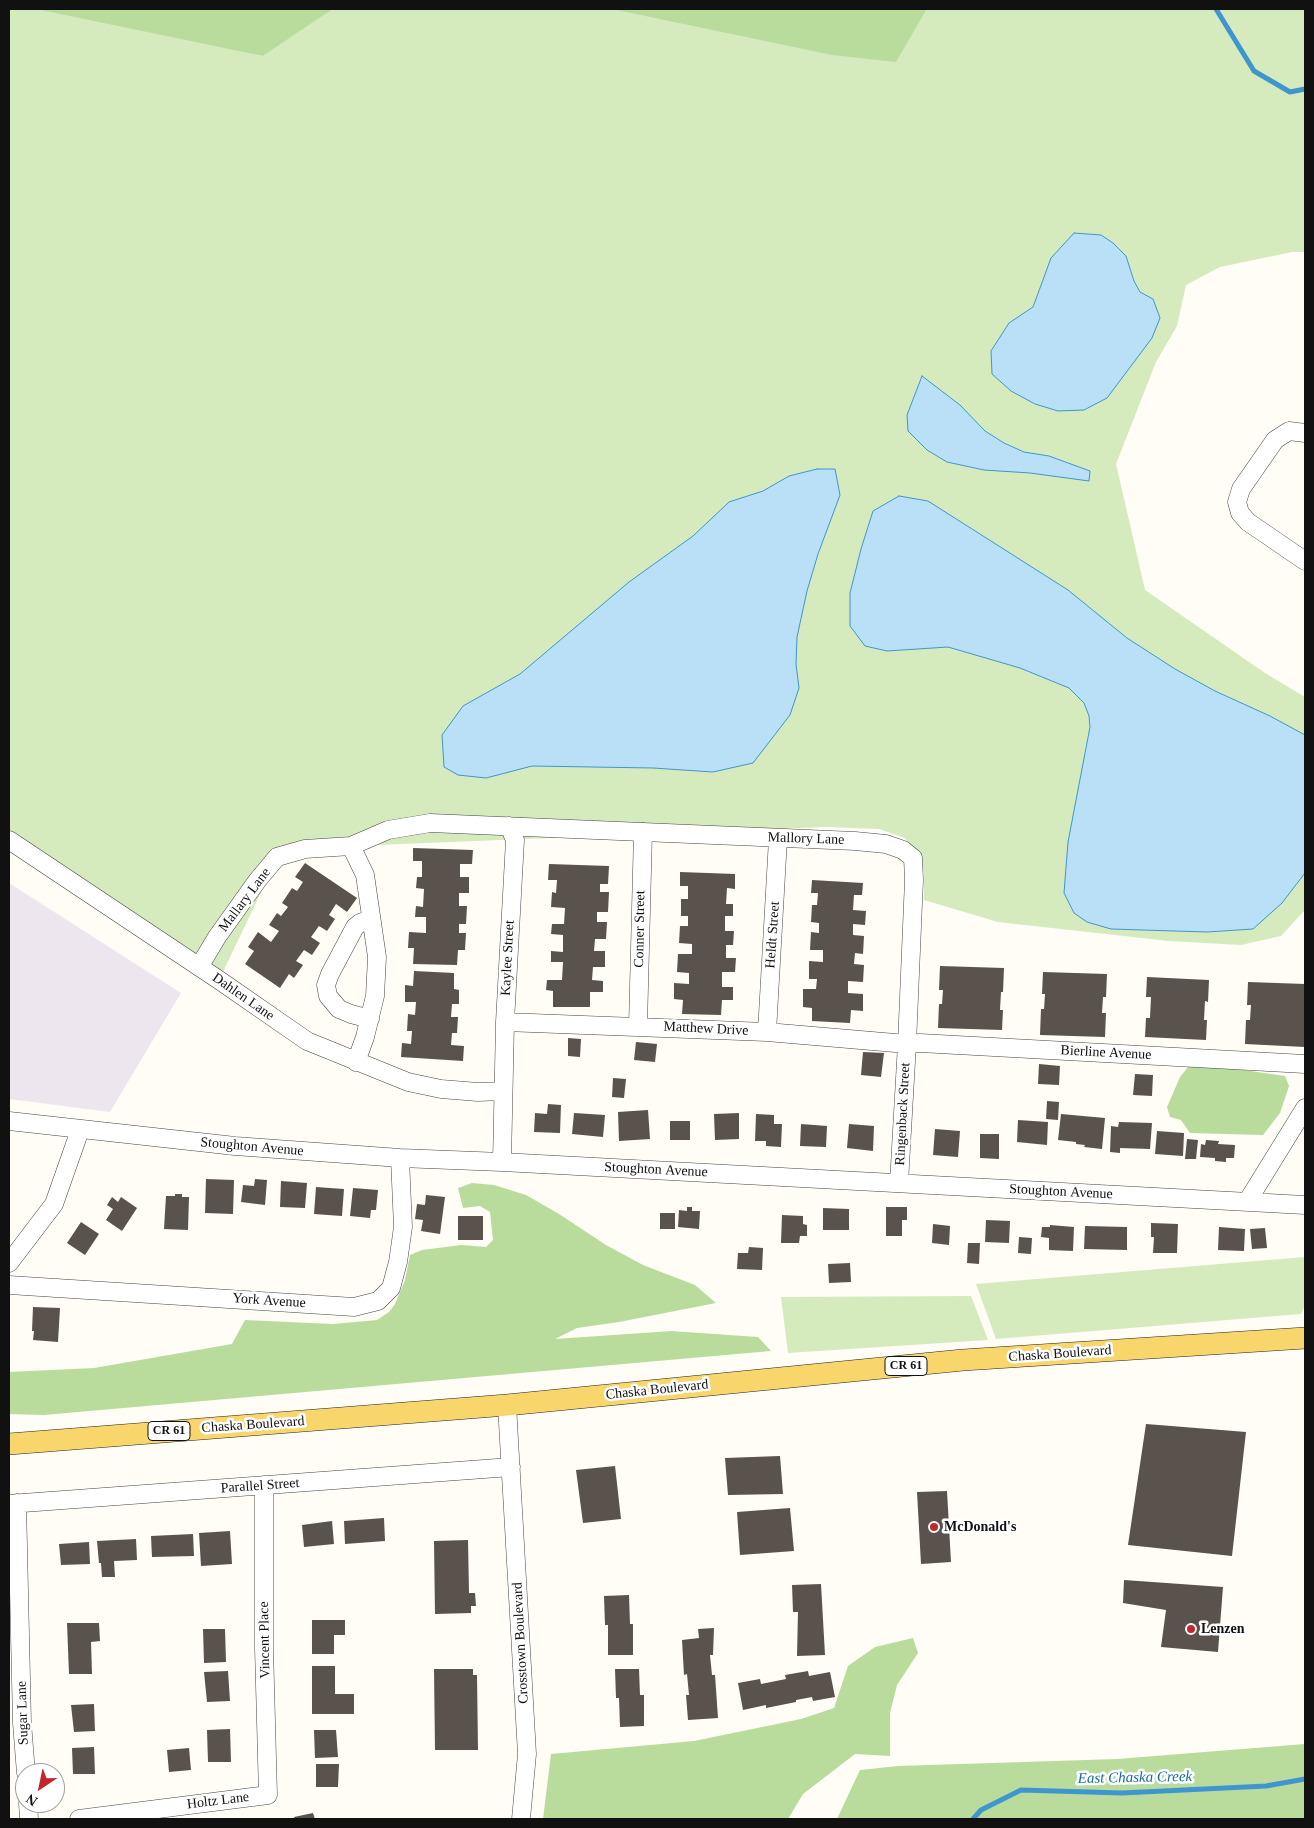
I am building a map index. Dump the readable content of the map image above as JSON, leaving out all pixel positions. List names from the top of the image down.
{
  "streets": {
    "main road": ["Chaska Boulevard", "CR 61"],
    "street": [
      "Mallory Lane",
      "Mallary Lane",
      "Conner Street",
      "Heldt Street",
      "Kaylee Street",
      "Dahlen Lane",
      "Matthew Drive",
      "Bierline Avenue",
      "Ringenback Street",
      "Stoughton Avenue",
      "York Avenue",
      "Parallel Street",
      "Vincent Place",
      "Crosstown Boulevard",
      "Sugar Lane",
      "Holtz Lane"
    ]
  },
  "crossings": [
    ["Mallory Lane", "Mallary Lane"],
    ["Mallory Lane", "Conner Street"],
    ["Mallory Lane", "Heldt Street"],
    ["Mallory Lane", "Kaylee Street"],
    ["Mallory Lane", "Matthew Drive"],
    ["Mallory Lane", "Bierline Avenue"],
    ["Mallory Lane", "Ringenback Street"],
    ["Mallary Lane", "Kaylee Street"],
    ["Mallary Lane", "Dahlen Lane"],
    ["Conner Street", "Matthew Drive"],
    ["Heldt Street", "Matthew Drive"],
    ["Kaylee Street", "Dahlen Lane"],
    ["Kaylee Street", "Matthew Drive"],
    ["Kaylee Street", "Stoughton Avenue"],
    ["Matthew Drive", "Bierline Avenue"],
    ["Matthew Drive", "Ringenback Street"],
    ["Bierline Avenue", "Ringenback Street"],
    ["Ringenback Street", "Stoughton Avenue"],
    ["Stoughton Avenue", "York Avenue"],
    ["Chaska Boulevard", "Crosstown Boulevard"],
    ["Parallel Street", "Vincent Place"],
    ["Parallel Street", "Crosstown Boulevard"],
    ["Parallel Street", "Sugar Lane"],
    ["Vincent Place", "Holtz Lane"]
  ],
  "water": ["East Chaska Creek"],
  "places": ["McDonald's", "Lenzen"],
  "north": "bottom left"
}
